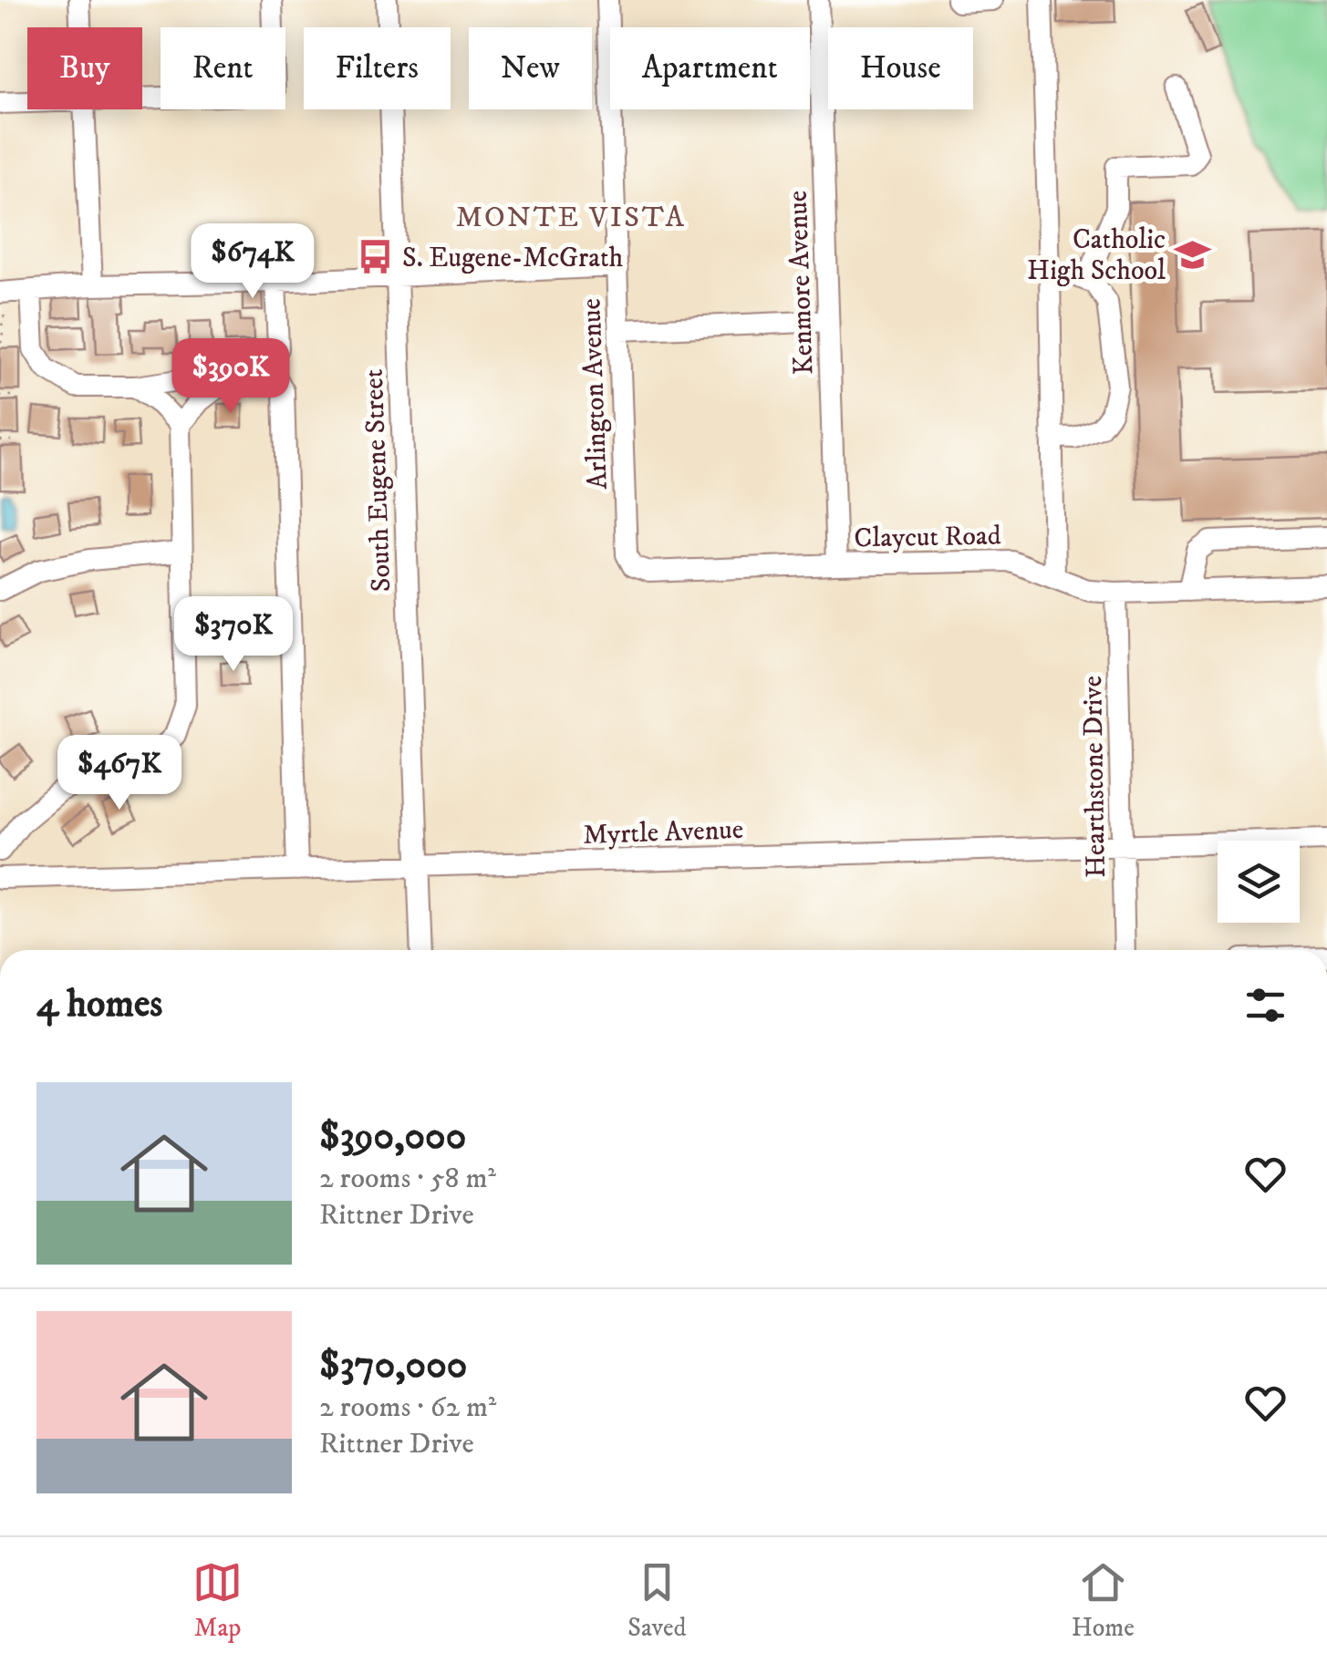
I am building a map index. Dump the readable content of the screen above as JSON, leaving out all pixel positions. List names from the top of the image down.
{
  "streets": {
    "street": [
      "Kenmore Avenue",
      "Arlington Avenue",
      "South Eugene Street",
      "Claycut Road",
      "Hearthstone Drive",
      "Myrtle Avenue"
    ]
  },
  "crossings": [
    ["Kenmore Avenue", "Claycut Road"],
    ["Arlington Avenue", "Claycut Road"],
    ["South Eugene Street", "Myrtle Avenue"],
    ["Claycut Road", "Hearthstone Drive"],
    ["Hearthstone Drive", "Myrtle Avenue"]
  ],
  "districts": ["MONTE VISTA"],
  "places": {
    "school or university": ["Catholic High School"],
    "bus stop": ["S. Eugene-McGrath"]
  },
  "page": {
    "chip": [
      "Buy",
      "Rent",
      "Filters",
      "New",
      "Apartment",
      "House"
    ],
    "price": [
      "$674K",
      "$390K",
      "$370K",
      "$467K"
    ],
    "heading": "4 homes",
    "list": [
      {
        "name": "$390,000",
        "note": "2 rooms · 58 m² · Rittner Drive"
      },
      {
        "name": "$370,000",
        "note": "2 rooms · 62 m² · Rittner Drive"
      }
    ],
    "tabs": ["Map", "Saved", "Home"]
  }
}
